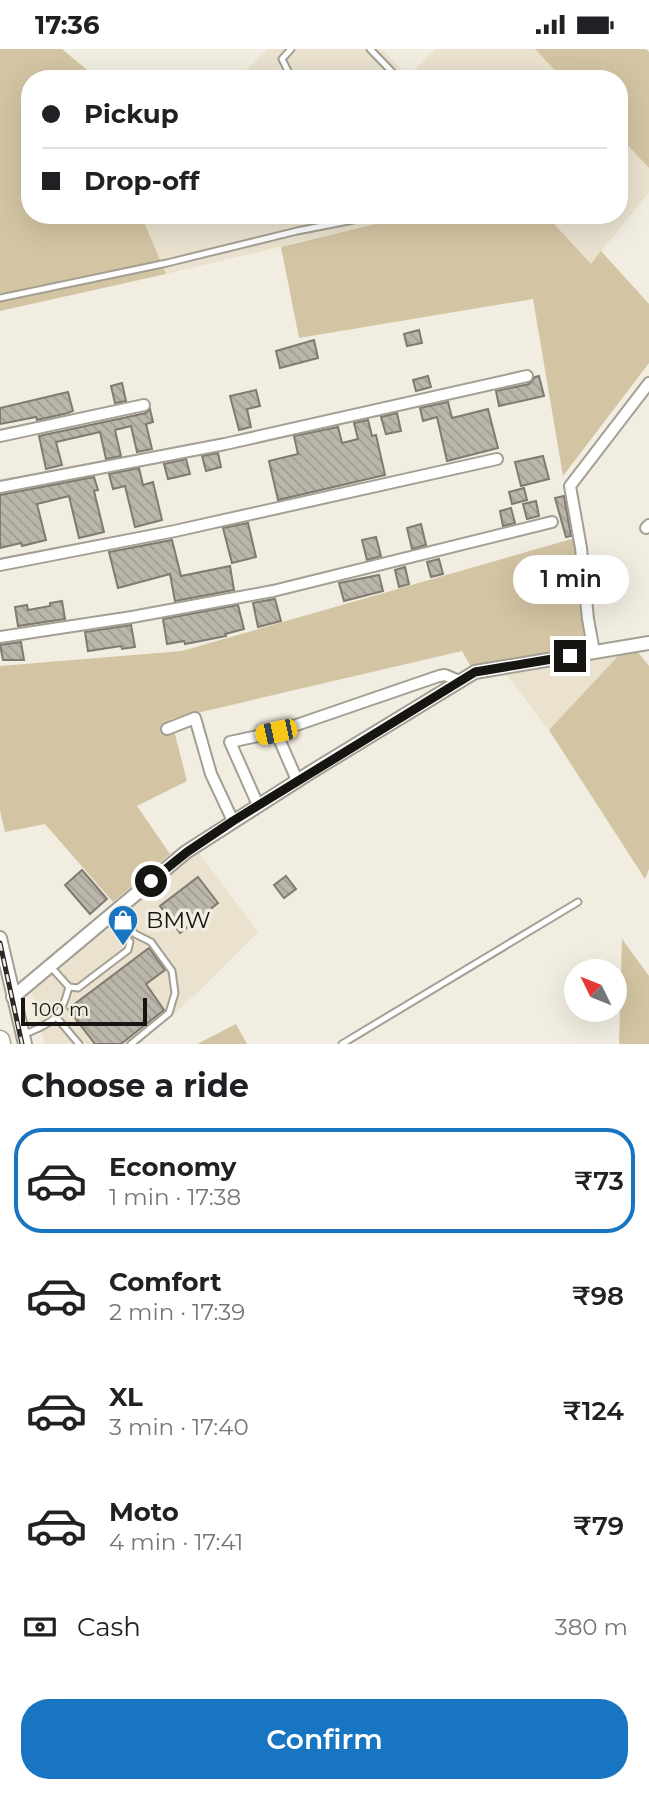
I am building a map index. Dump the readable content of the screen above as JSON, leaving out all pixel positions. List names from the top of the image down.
{
  "places": {
    "shop": ["BMW"]
  },
  "scale_bar": "100 m",
  "north": "top left",
  "page": {
    "status": "17:36",
    "banner": ["Pickup", "Drop-off"],
    "bubble": "1 min",
    "scale": "100 m",
    "heading": "Choose a ride",
    "list": [
      {
        "name": "Economy",
        "note": "1 min · 17:38",
        "value": "₹73"
      },
      {
        "name": "Comfort",
        "note": "2 min · 17:39",
        "value": "₹98"
      },
      {
        "name": "XL",
        "note": "3 min · 17:40",
        "value": "₹124"
      },
      {
        "name": "Moto",
        "note": "4 min · 17:41",
        "value": "₹79"
      }
    ],
    "pay": ["Cash", "380 m"],
    "buttons": "Confirm"
  }
}
